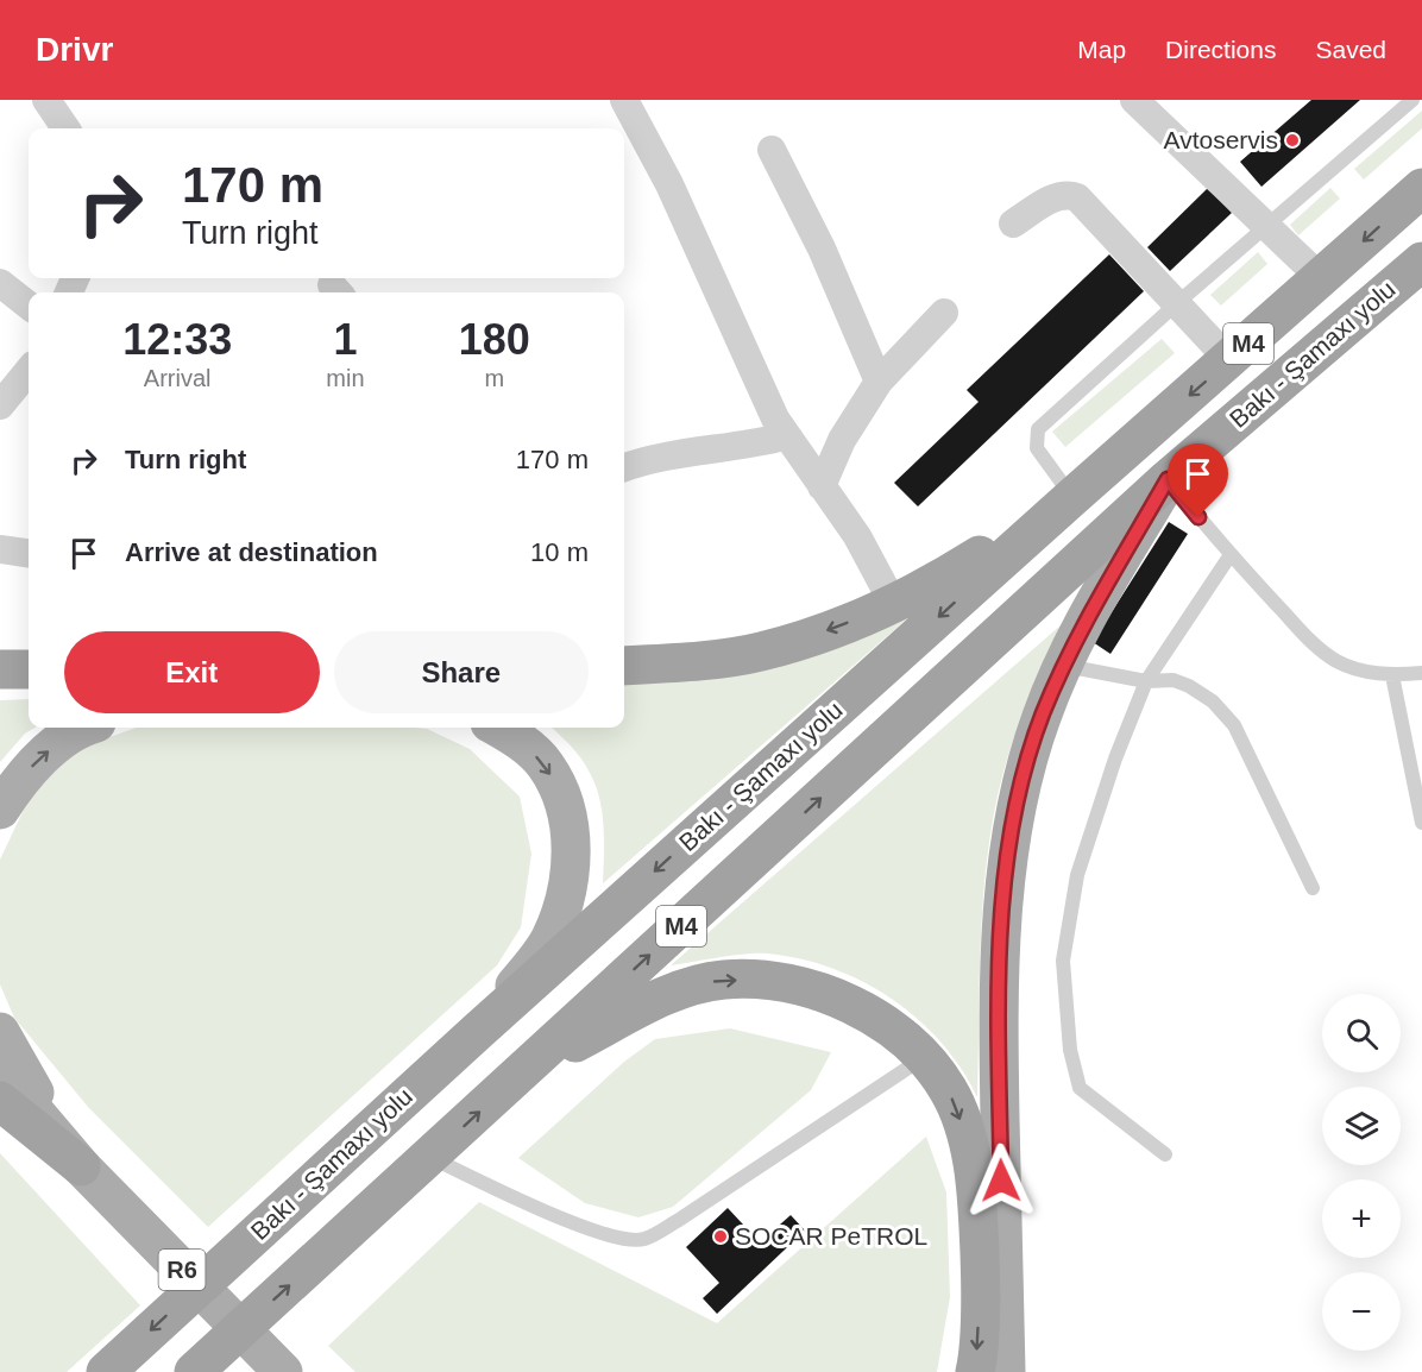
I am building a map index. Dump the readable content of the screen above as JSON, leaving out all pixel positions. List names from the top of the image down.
{
  "streets": {
    "highway": ["M4", "Bakı - Şamaxı yolu"],
    "main road": ["R6"]
  },
  "places": ["Avtoservis", "SOCAR PeTROL"],
  "page": {
    "header": "Drivr",
    "nav": ["Map", "Directions", "Saved"],
    "turn": ["170 m", "Turn right"],
    "eta": [
      "12:33",
      "Arrival",
      "1",
      "min",
      "180",
      "m"
    ],
    "list": [
      {
        "name": "Turn right",
        "value": "170 m"
      },
      {
        "name": "Arrive at destination",
        "value": "10 m"
      }
    ],
    "buttons": ["Exit", "Share"],
    "map_buttons": ["+", "−"]
  }
}
